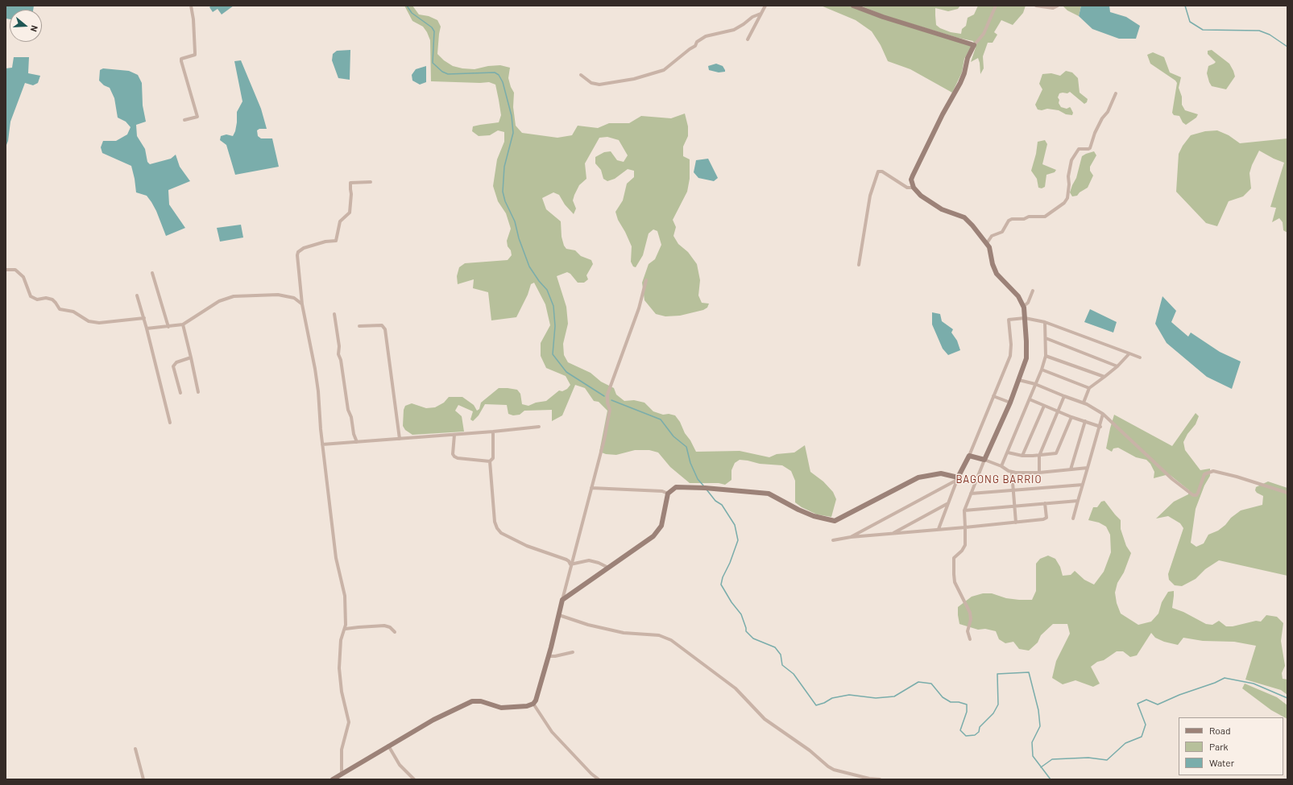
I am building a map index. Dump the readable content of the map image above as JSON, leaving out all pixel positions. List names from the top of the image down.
{
  "districts": ["BAGONG BARRIO"],
  "legend": ["Road", "Park", "Water"],
  "north": "right"
}
